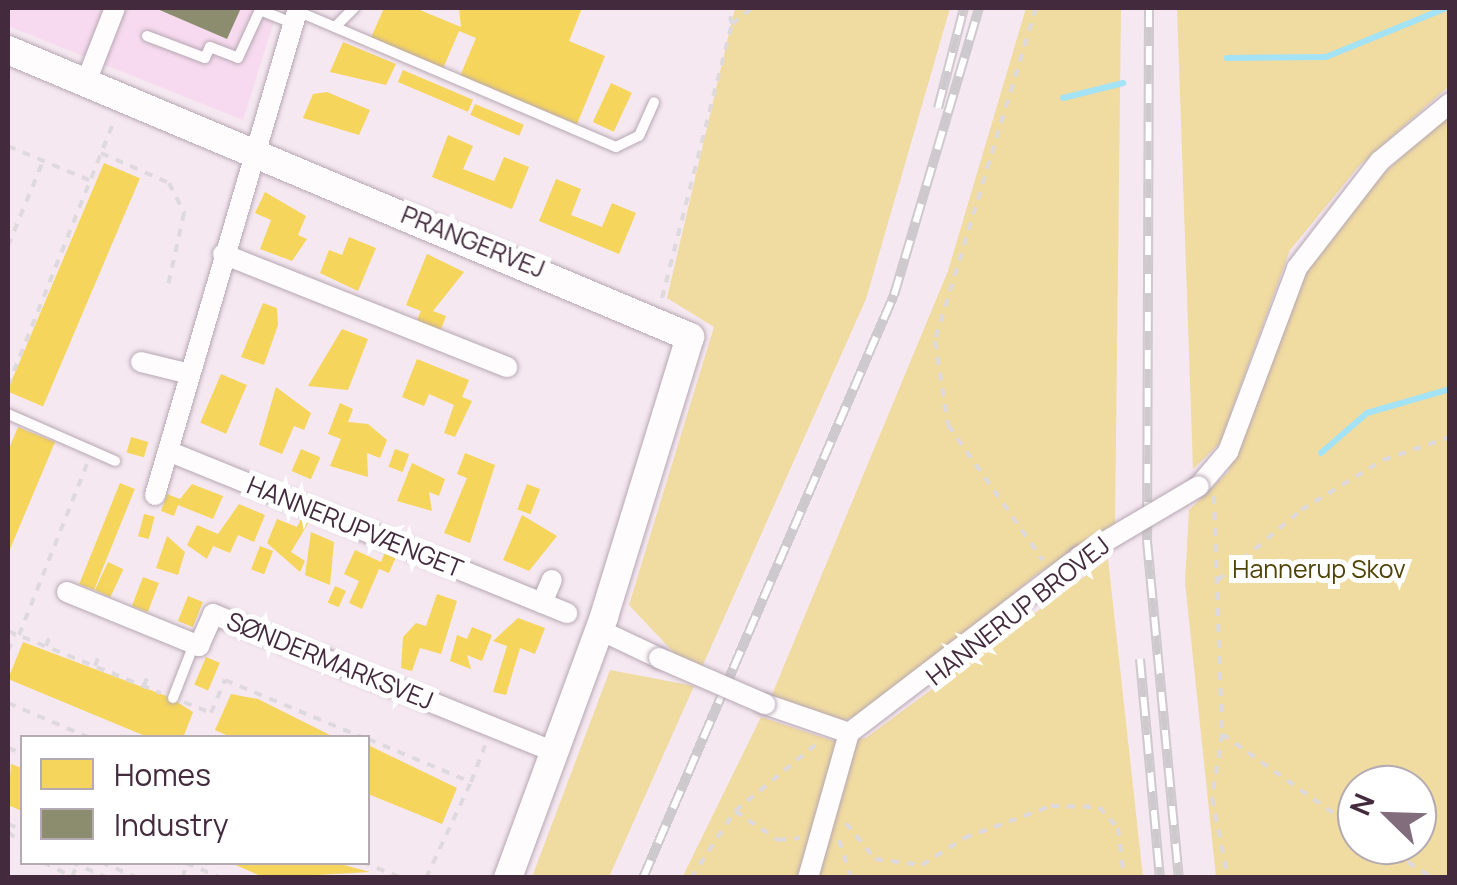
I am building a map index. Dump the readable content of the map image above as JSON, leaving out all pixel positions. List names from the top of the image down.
{
  "streets": {
    "street": [
      "PRANGERVEJ",
      "HANNERUPVÆNGET",
      "HANNERUP BROVEJ",
      "SØNDERMARKSVEJ"
    ]
  },
  "parks": ["Hannerup Skov"],
  "legend": ["Homes", "Industry"],
  "north": "top left"
}
